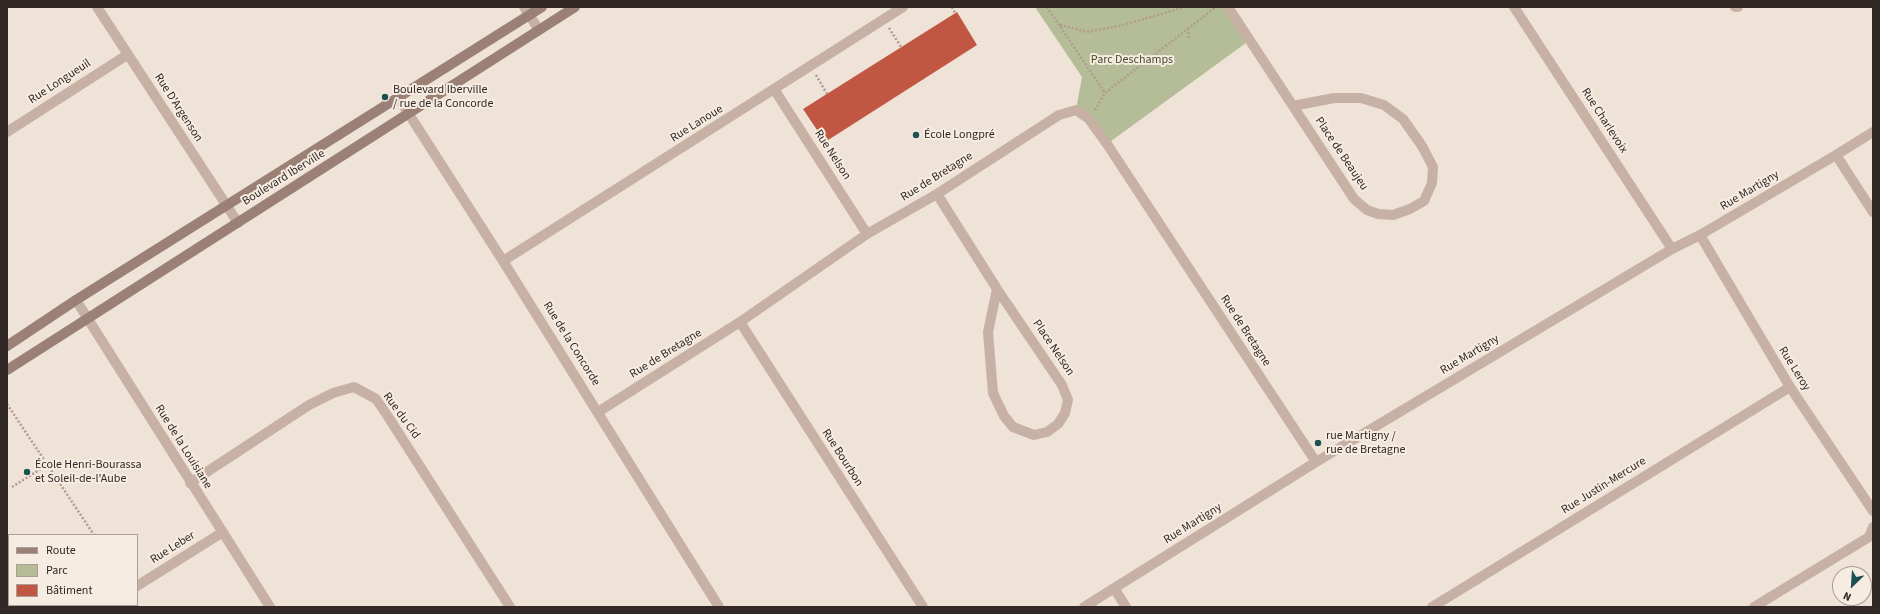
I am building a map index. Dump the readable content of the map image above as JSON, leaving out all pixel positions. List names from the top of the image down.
{
  "streets": {
    "street": [
      "Rue Longueuil",
      "Rue D'Argenson",
      "Rue Charlevoix",
      "Rue Lanoue",
      "Place de Beaujeu",
      "Rue Nelson",
      "Rue de Bretagne",
      "Boulevard Iberville",
      "Rue Martigny",
      "Rue de la Concorde",
      "Place Nelson",
      "Rue Leroy",
      "Rue du Cid",
      "Rue de la Louisiane",
      "Rue Bourbon",
      "Rue Justin-Mercure",
      "Rue Leber"
    ]
  },
  "crossings": [
    ["Rue Longueuil", "Rue D'Argenson"],
    ["Rue D'Argenson", "Boulevard Iberville"],
    ["Rue Charlevoix", "Rue Martigny"],
    ["Rue Lanoue", "Rue Nelson"],
    ["Rue Lanoue", "Rue de la Concorde"],
    ["Rue Nelson", "Rue de Bretagne"],
    ["Rue de Bretagne", "Rue Martigny"],
    ["Rue de Bretagne", "Rue de la Concorde"],
    ["Rue de Bretagne", "Place Nelson"],
    ["Rue de Bretagne", "Rue Bourbon"],
    ["Boulevard Iberville", "Rue de la Concorde"],
    ["Boulevard Iberville", "Rue de la Louisiane"],
    ["Rue Martigny", "Rue Leroy"],
    ["Rue Leroy", "Rue Justin-Mercure"],
    ["Rue du Cid", "Rue de la Louisiane"],
    ["Rue de la Louisiane", "Rue Leber"]
  ],
  "parks": ["Parc Deschamps"],
  "places": [
    "Boulevard Iberville / rue de la Concorde",
    "École Longpré",
    "rue Martigny / rue de Bretagne",
    "École Henri-Bourassa et Soleil-de-l'Aube"
  ],
  "legend": ["Route", "Parc", "Bâtiment"],
  "north": "bottom left"
}
